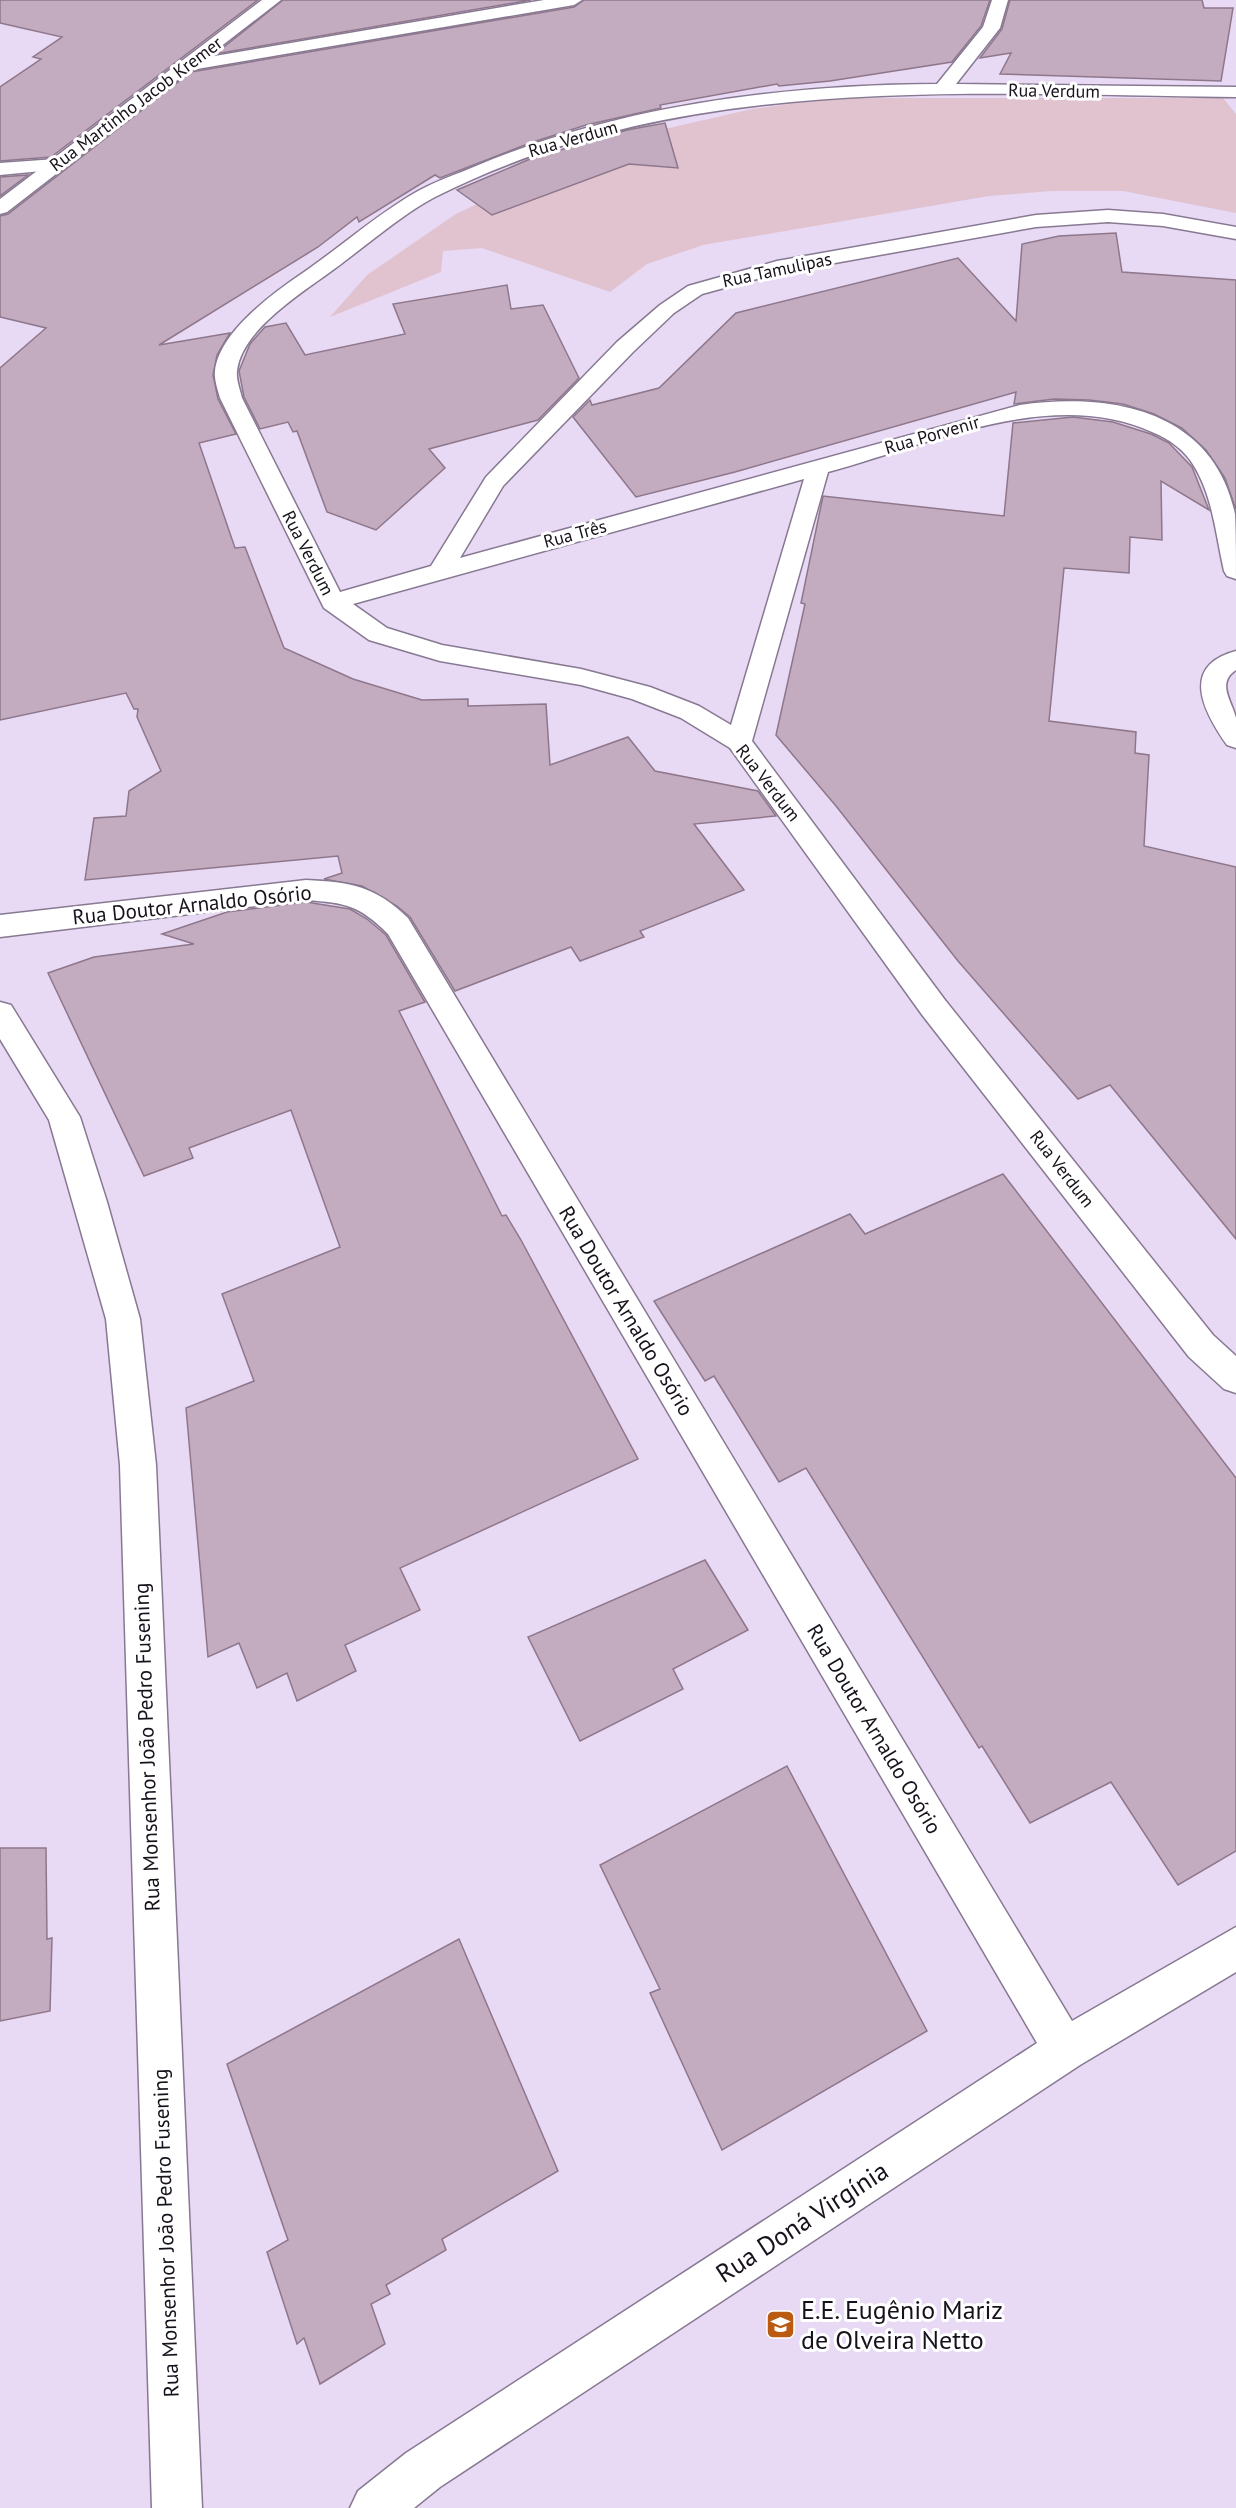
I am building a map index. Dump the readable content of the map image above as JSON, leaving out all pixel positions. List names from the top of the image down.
{
  "streets": {
    "street": [
      "Rua Verdum",
      "Rua Martinho Jacob Kremer",
      "Rua Tamulipas",
      "Rua Porvenir",
      "Rua Três",
      "Rua Doutor Arnaldo Osório",
      "Rua Monsenhor João Pedro Fusening",
      "Rua Doná Virgínia"
    ]
  },
  "crossings": [
    ["Rua Verdum", "Rua Três"],
    ["Rua Tamulipas", "Rua Três"],
    ["Rua Porvenir", "Rua Três"],
    ["Rua Doutor Arnaldo Osório", "Rua Doná Virgínia"]
  ],
  "places": {
    "school or university": ["E.E. Eugênio Mariz de Olveira Netto"]
  }
}
